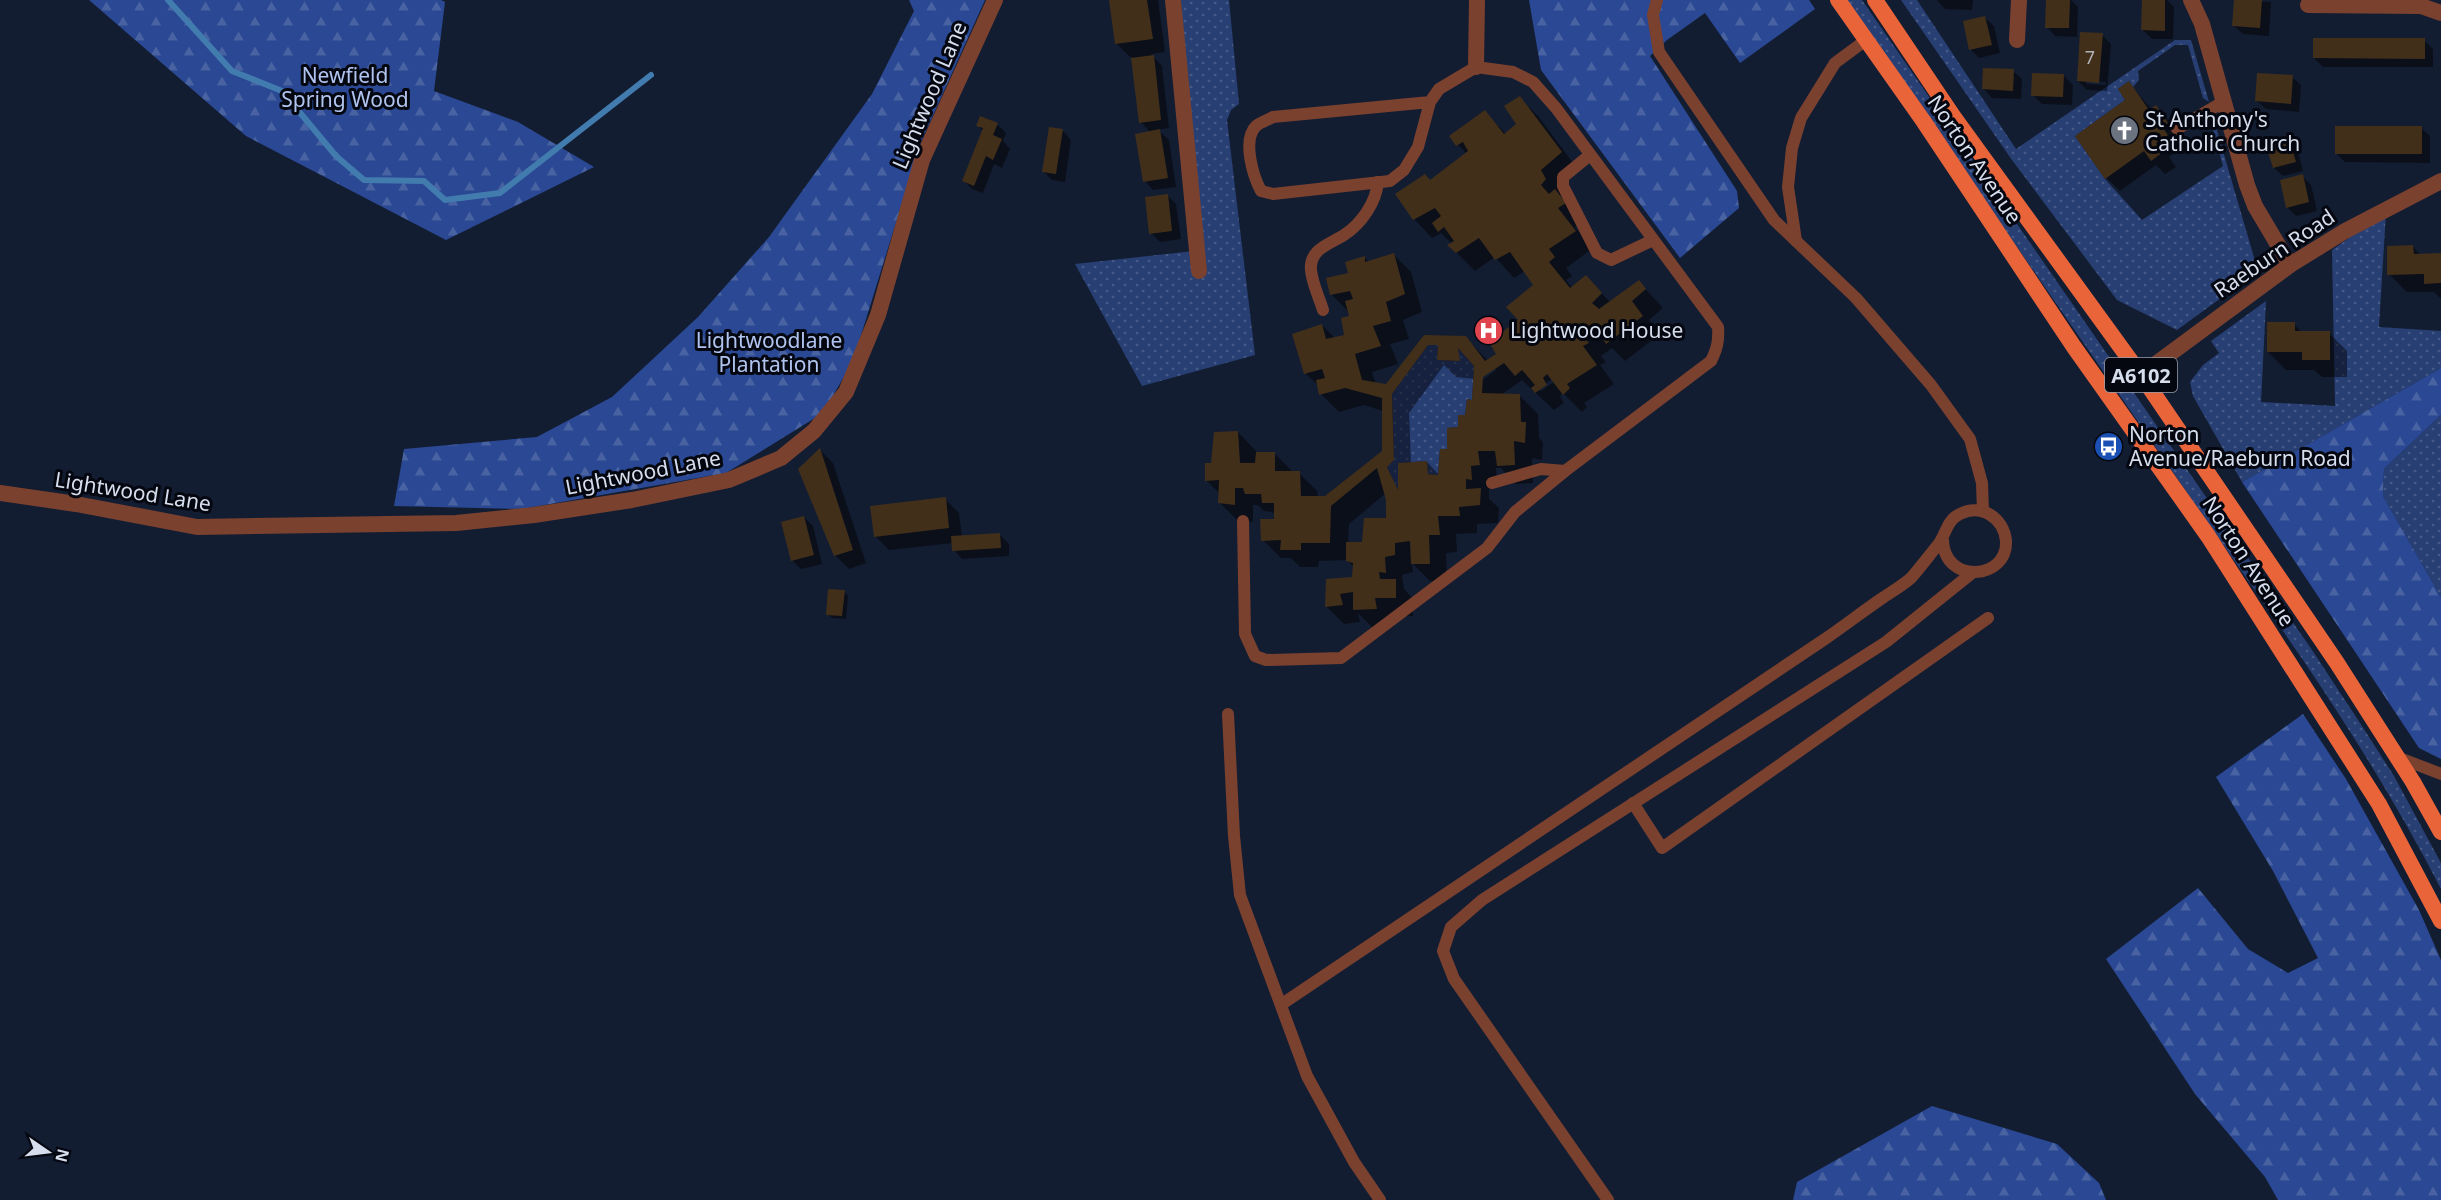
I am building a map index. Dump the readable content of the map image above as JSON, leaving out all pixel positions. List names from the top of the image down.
{
  "streets": {
    "highway": ["Norton Avenue", "A6102"],
    "street": ["Lightwood Lane", "Raeburn Road"]
  },
  "crossings": [
    ["Norton Avenue", "Raeburn Road"]
  ],
  "parks": ["Newfield Spring Wood", "Lightwoodlane Plantation"],
  "places": {
    "church": ["St Anthony's Catholic Church"],
    "hospital": ["Lightwood House"],
    "bus stop": ["Norton Avenue/Raeburn Road"]
  },
  "house_numbers": ["7"],
  "north": "right"
}
